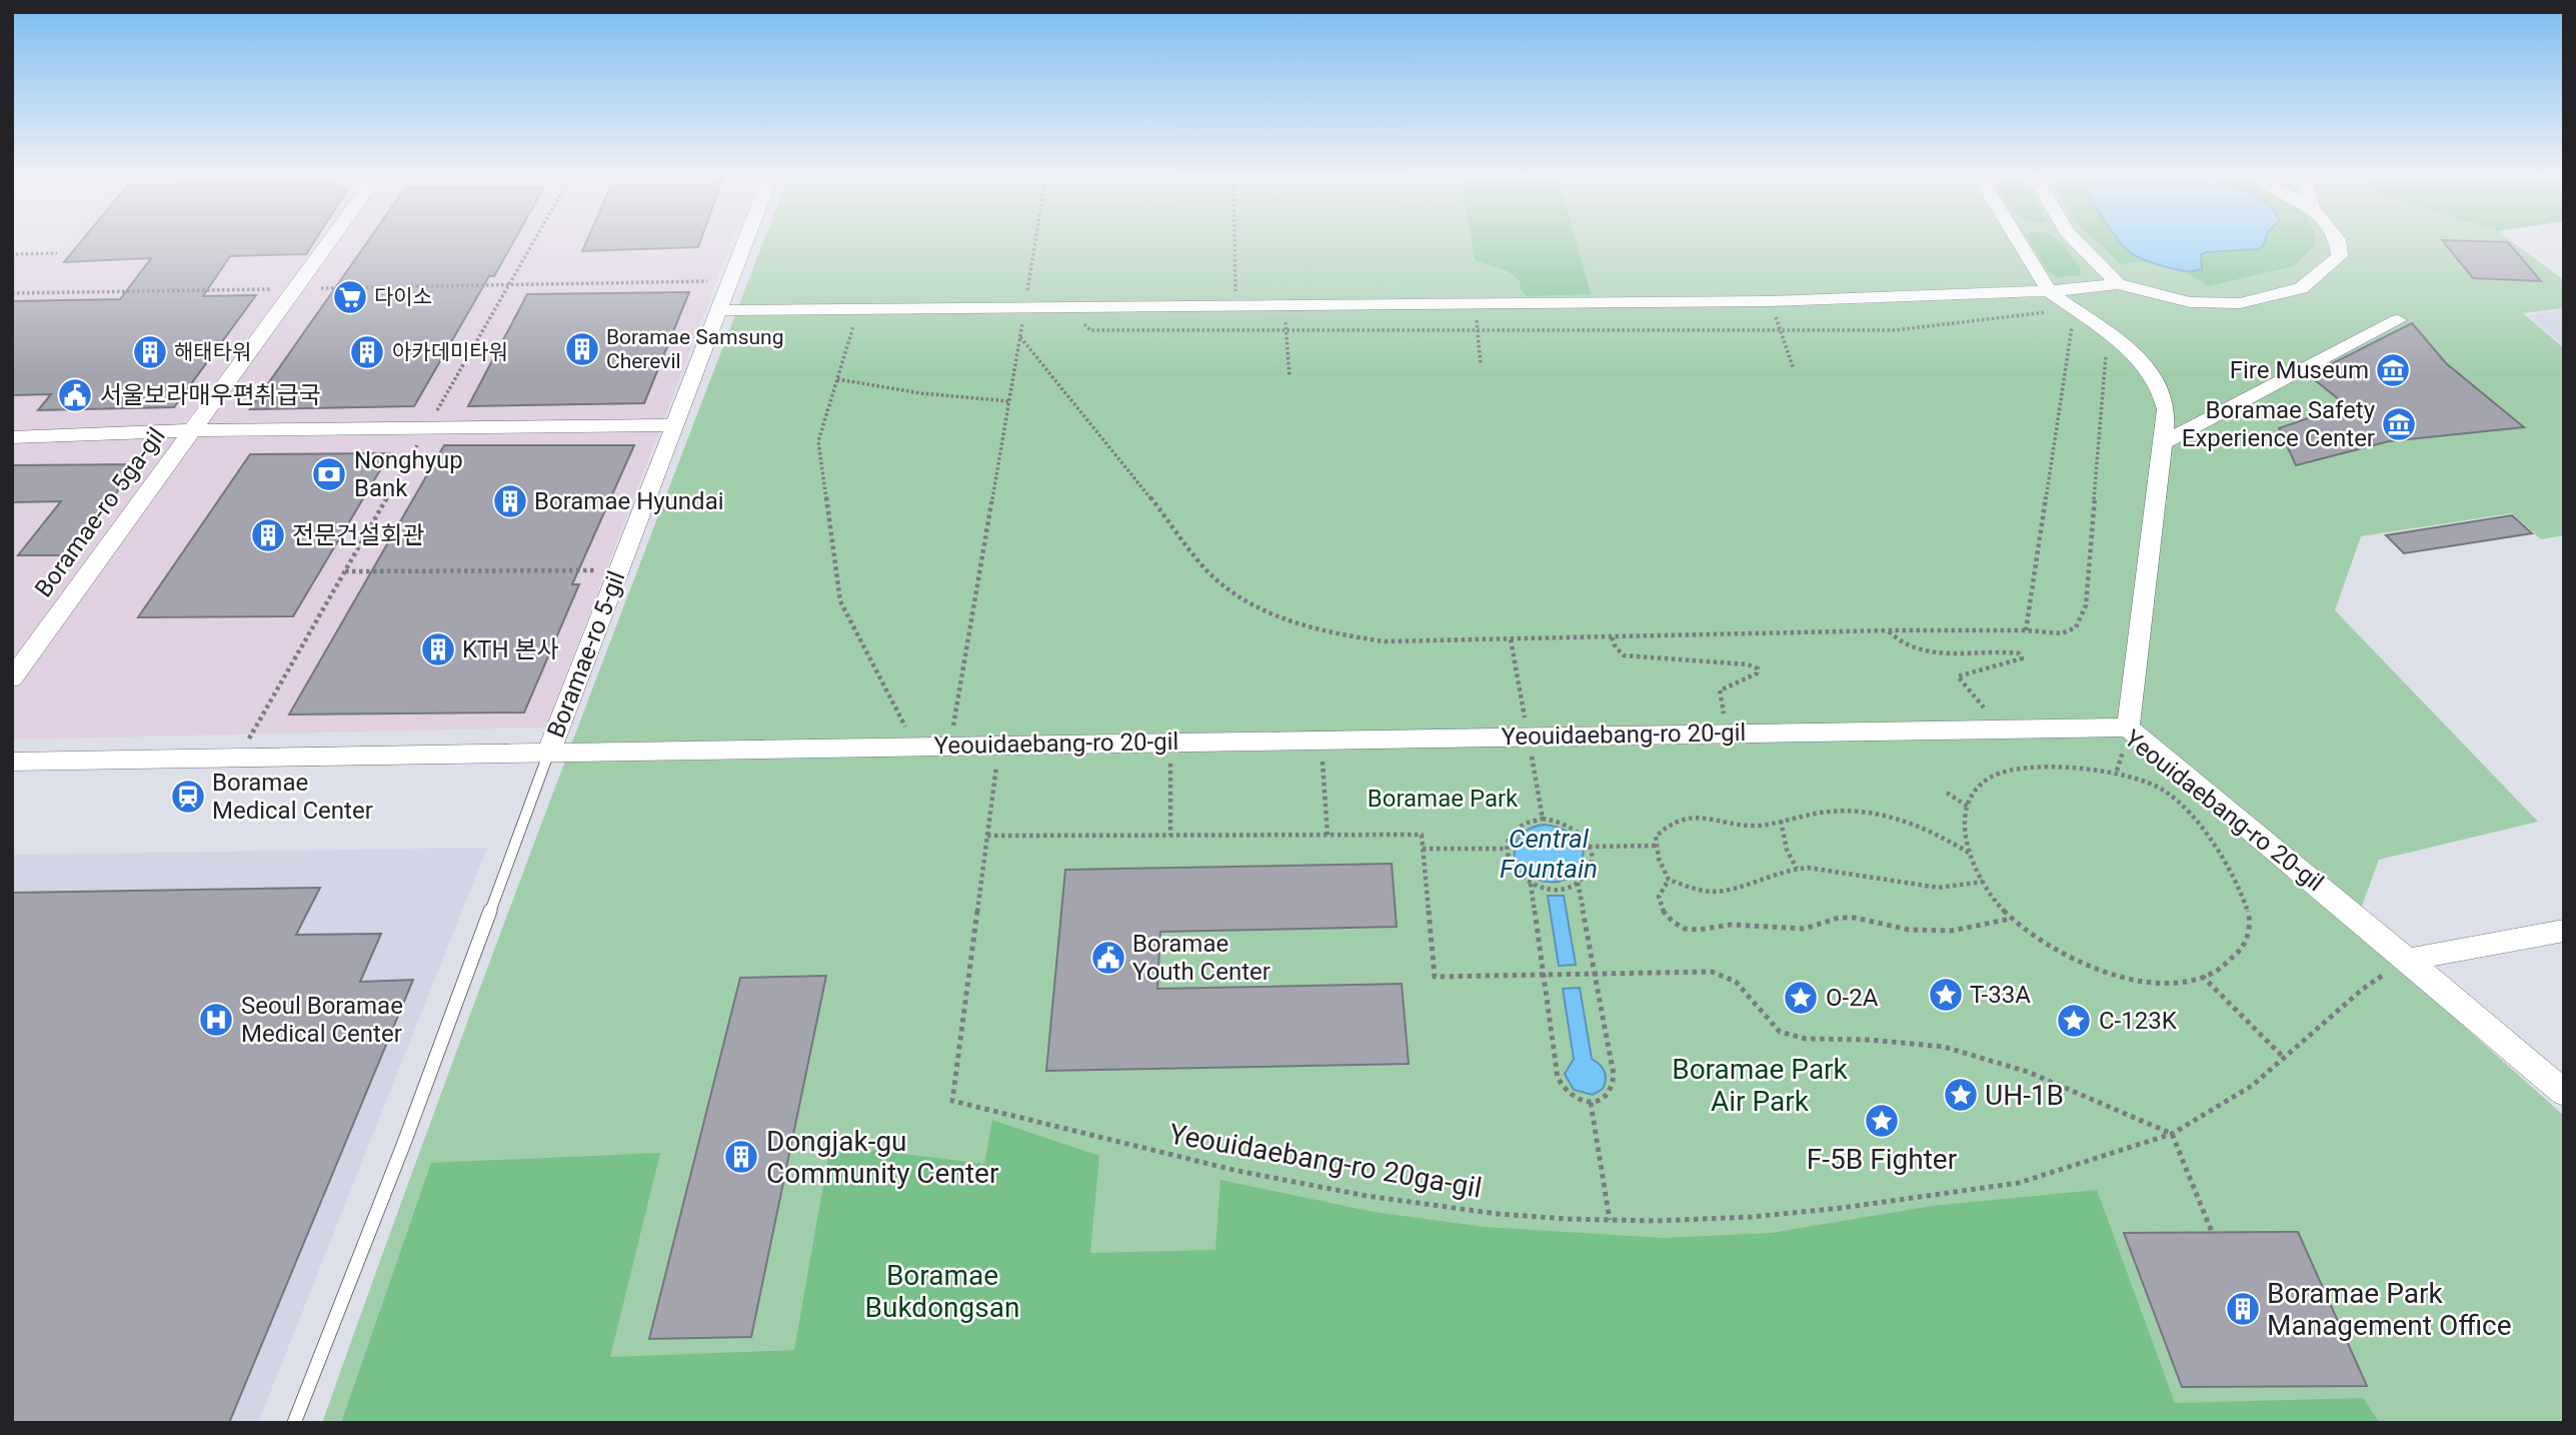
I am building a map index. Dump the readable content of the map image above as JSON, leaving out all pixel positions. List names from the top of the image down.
{
  "streets": {
    "street": ["Boramae-ro 5ga-gil", "Boramae-ro 5-gil", "Yeouidaebang-ro 20-gil"],
    "path": ["Yeouidaebang-ro 20ga-gil"]
  },
  "crossings": [
    ["Boramae-ro 5-gil", "Yeouidaebang-ro 20-gil"],
    ["Yeouidaebang-ro 20-gil", "Yeouidaebang-ro 20ga-gil"]
  ],
  "water": ["Central Fountain"],
  "parks": ["Boramae Park", "Boramae Park Air Park", "Boramae Bukdongsan"],
  "places": {
    "supermarket": ["다이소"],
    "building": [
      "Boramae Samsung Cherevil",
      "해태타워",
      "아카데미타워",
      "Boramae Hyundai",
      "전문건설회관",
      "KTH 본사",
      "Dongjak-gu Community Center",
      "Boramae Park Management Office"
    ],
    "museum": ["Fire Museum", "Boramae Safety Experience Center"],
    "public building": ["서울보라매우편취급국", "Boramae Youth Center"],
    "bank": ["Nonghyup Bank"],
    "station": ["Boramae Medical Center"],
    "place": [
      "T-33A",
      "O-2A",
      "C-123K",
      "UH-1B",
      "F-5B Fighter"
    ],
    "hospital": ["Seoul Boramae Medical Center"]
  }
}
